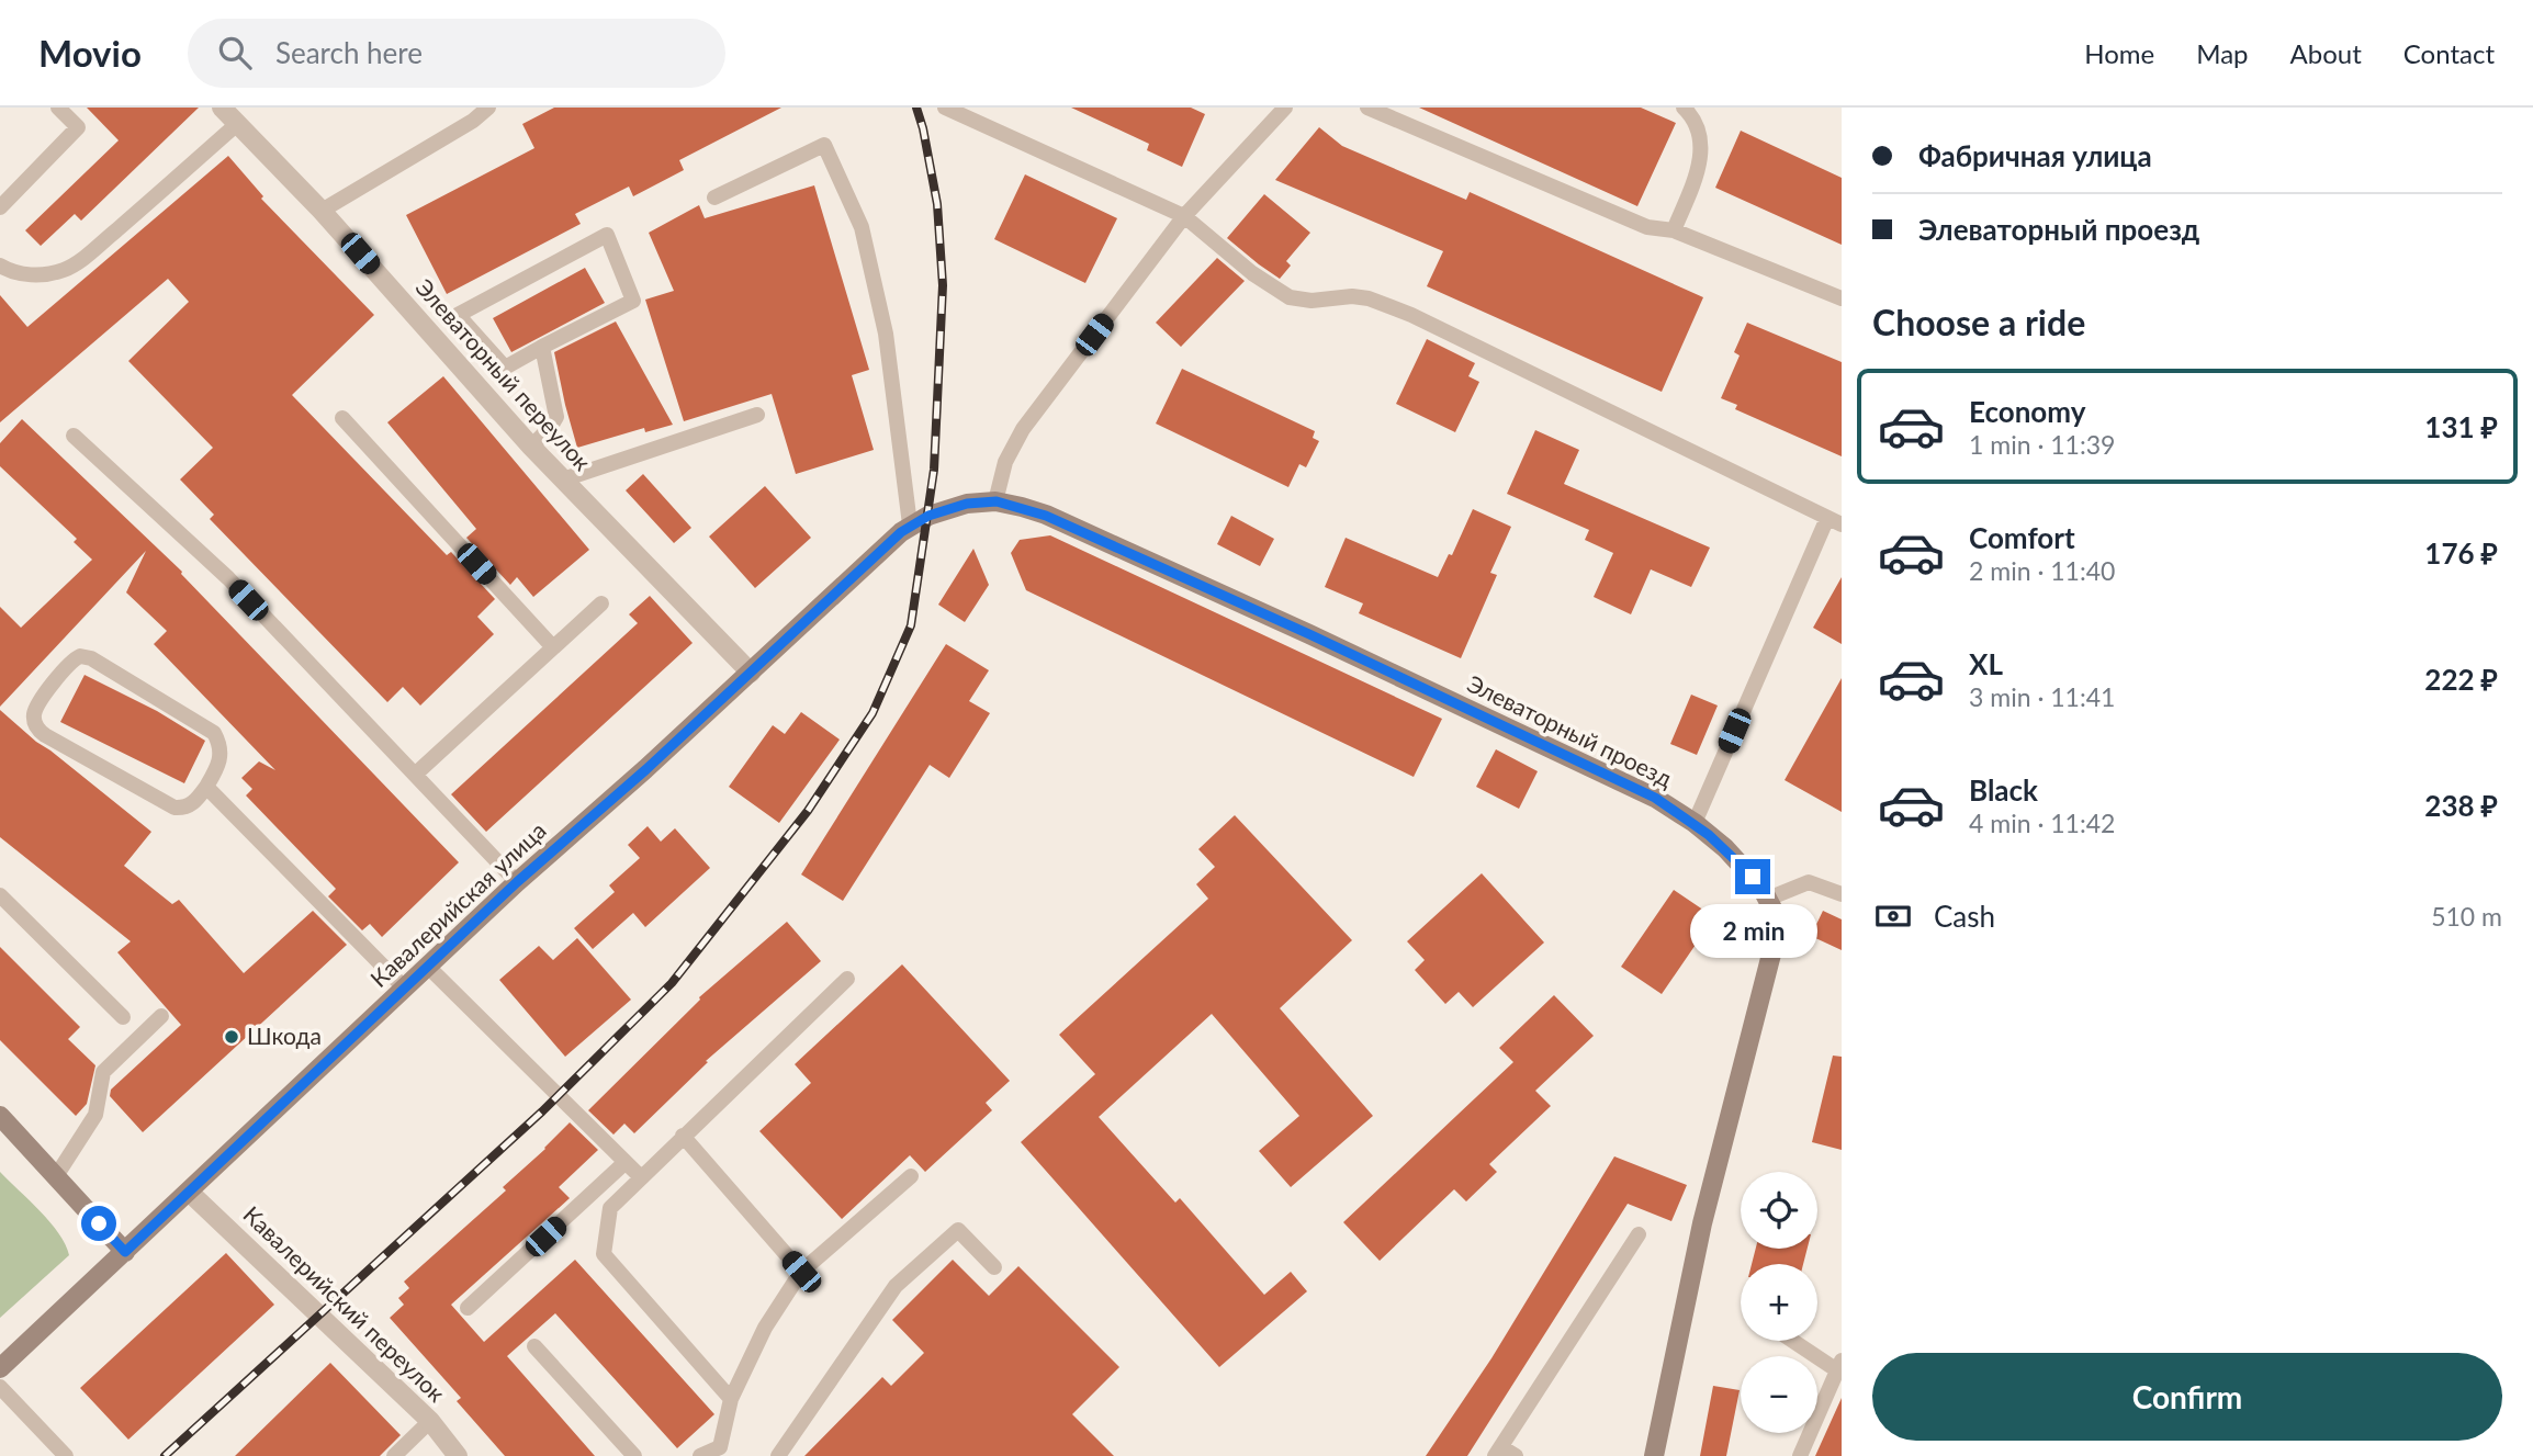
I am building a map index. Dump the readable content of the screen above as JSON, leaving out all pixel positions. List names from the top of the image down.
{
  "streets": {
    "street": [
      "Элеваторный переулок",
      "Элеваторный проезд",
      "Кавалерийская улица",
      "Кавалерийский переулок"
    ]
  },
  "crossings": [
    ["Элеваторный переулок", "Кавалерийская улица"],
    ["Элеваторный проезд", "Кавалерийская улица"],
    ["Кавалерийская улица", "Кавалерийский переулок"]
  ],
  "places": ["Шкода"],
  "page": {
    "header": "Movio",
    "search": "Search here",
    "nav": [
      "Home",
      "Map",
      "About",
      "Contact"
    ],
    "banner": ["Фабричная улица", "Элеваторный проезд"],
    "heading": "Choose a ride",
    "list": [
      {
        "name": "Economy",
        "note": "1 min · 11:39",
        "value": "131 ₽"
      },
      {
        "name": "Comfort",
        "note": "2 min · 11:40",
        "value": "176 ₽"
      },
      {
        "name": "XL",
        "note": "3 min · 11:41",
        "value": "222 ₽"
      },
      {
        "name": "Black",
        "note": "4 min · 11:42",
        "value": "238 ₽"
      }
    ],
    "pay": ["Cash", "510 m"],
    "bubble": "2 min",
    "map_buttons": ["+", "−"],
    "buttons": "Confirm"
  }
}
